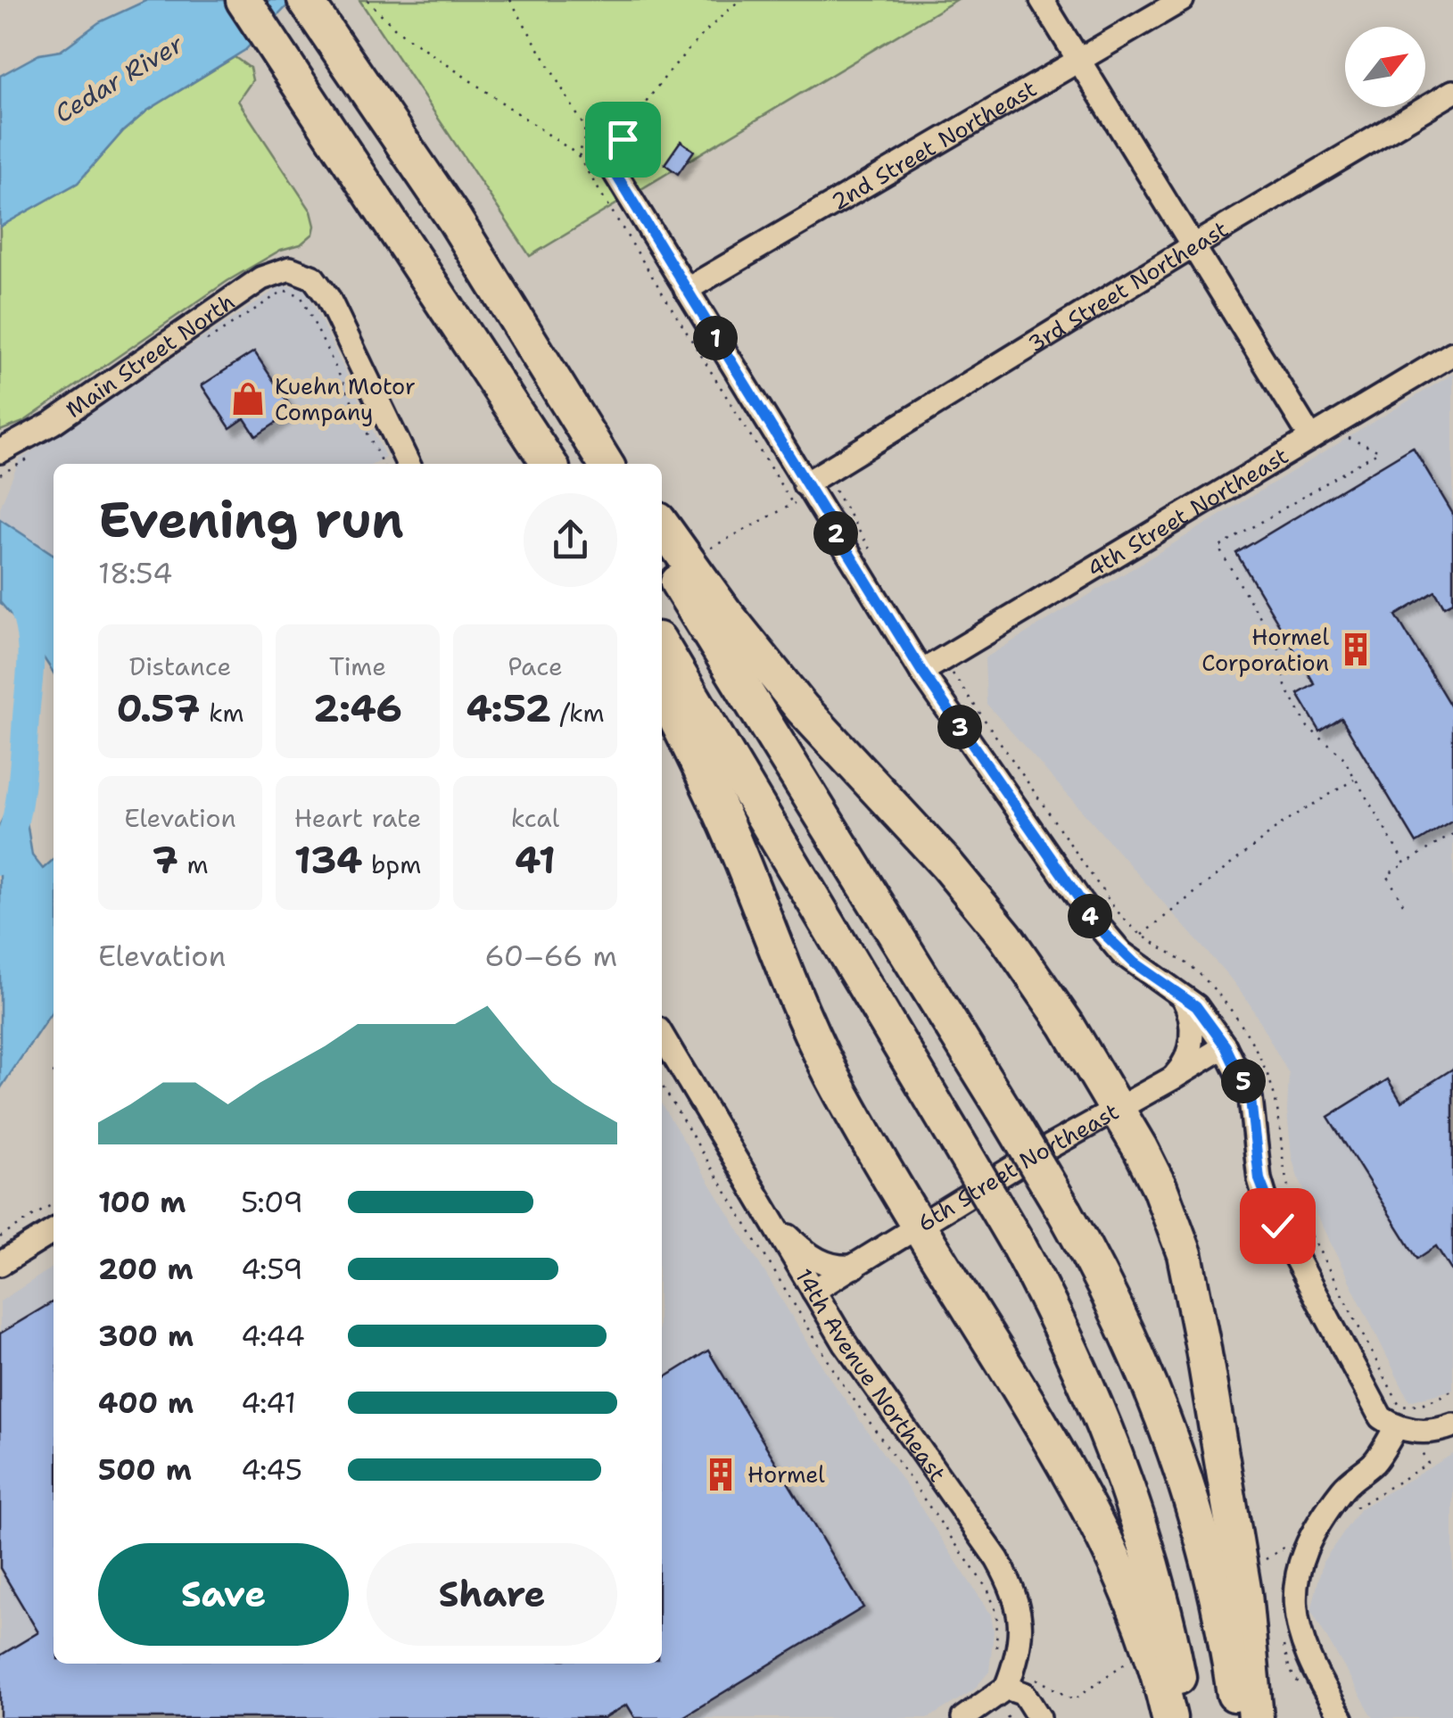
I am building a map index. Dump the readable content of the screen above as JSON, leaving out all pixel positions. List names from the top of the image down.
{
  "streets": {
    "street": [
      "2nd Street Northeast",
      "3rd Street Northeast",
      "Main Street North",
      "4th Street Northeast",
      "6th Street Northeast",
      "14th Avenue Northeast"
    ]
  },
  "crossings": [
    ["6th Street Northeast", "14th Avenue Northeast"]
  ],
  "water": ["Cedar River"],
  "places": {
    "shop": ["Kuehn Motor Company"],
    "building": ["Hormel Corporation", "Hormel"]
  },
  "north": "top right",
  "page": {
    "pins": [
      "1",
      "2",
      "3",
      "4",
      "5"
    ],
    "heading": ["Evening run", "18:54"],
    "stats": [
      ["Distance", "0.57 km"],
      ["Time", "2:46"],
      ["Pace", "4:52 /km"],
      ["Elevation", "7 m"],
      ["Heart rate", "134 bpm"],
      ["kcal", "41"]
    ],
    "chart": ["Elevation", "60–66 m"],
    "list": [
      {
        "name": "100 m",
        "note": "5:09"
      },
      {
        "name": "200 m",
        "note": "4:59"
      },
      {
        "name": "300 m",
        "note": "4:44"
      },
      {
        "name": "400 m",
        "note": "4:41"
      },
      {
        "name": "500 m",
        "note": "4:45"
      }
    ],
    "buttons": ["Save", "Share"]
  }
}
